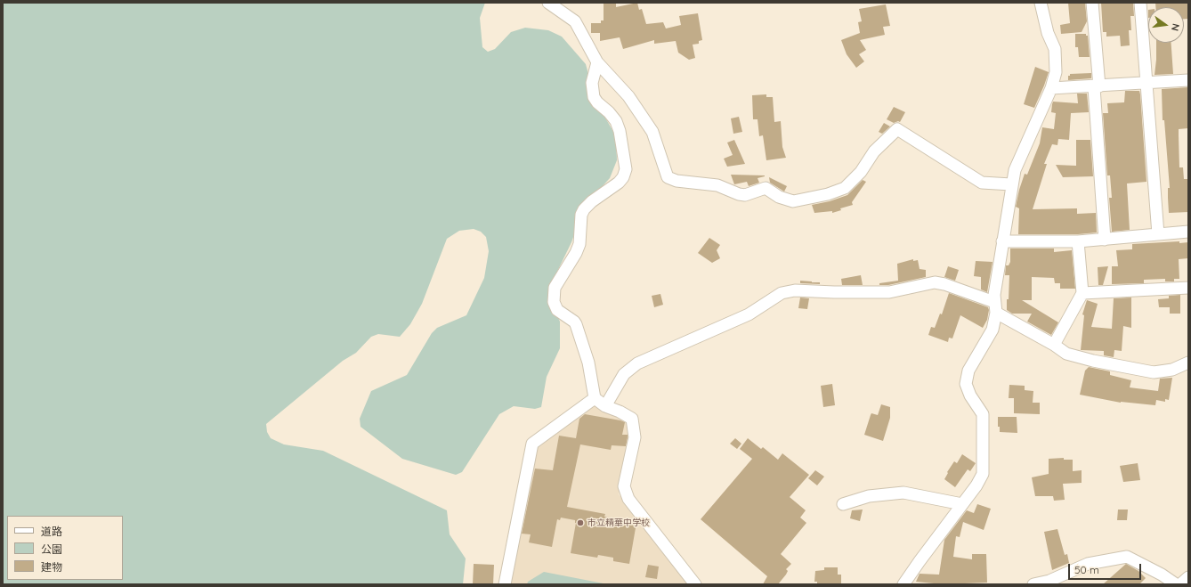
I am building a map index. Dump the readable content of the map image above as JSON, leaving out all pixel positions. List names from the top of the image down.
{
  "places": ["市立精華中学校"],
  "legend": ["道路", "公園", "建物"],
  "scale_bar": "50 m",
  "north": "right"
}
